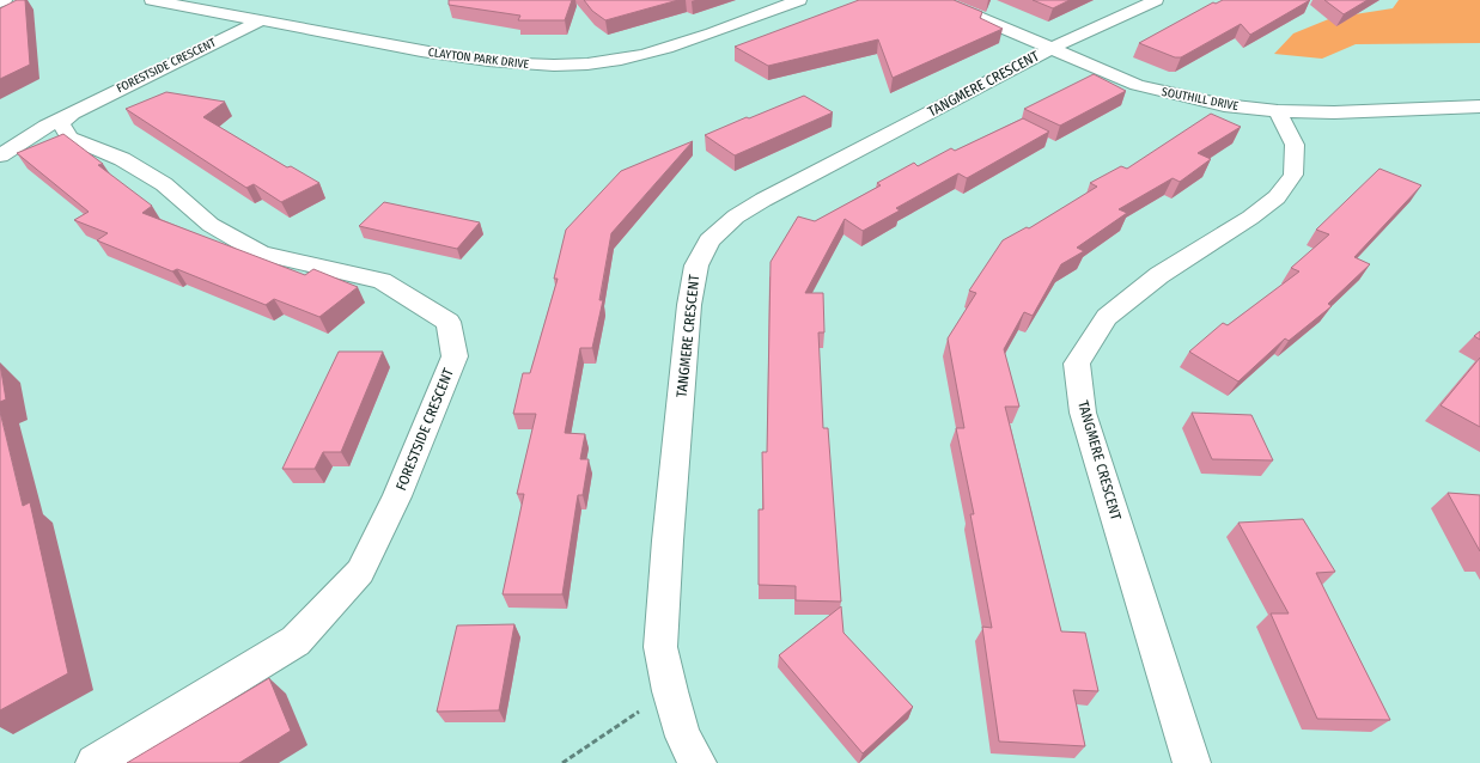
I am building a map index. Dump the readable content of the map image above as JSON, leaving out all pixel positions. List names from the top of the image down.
{
  "streets": {
    "street": [
      "CLAYTON PARK DRIVE",
      "FORESTSIDE CRESCENT",
      "TANGMERE CRESCENT",
      "SOUTHILL DRIVE"
    ]
  },
  "crossings": [
    ["CLAYTON PARK DRIVE", "FORESTSIDE CRESCENT"],
    ["TANGMERE CRESCENT", "SOUTHILL DRIVE"]
  ]
}
